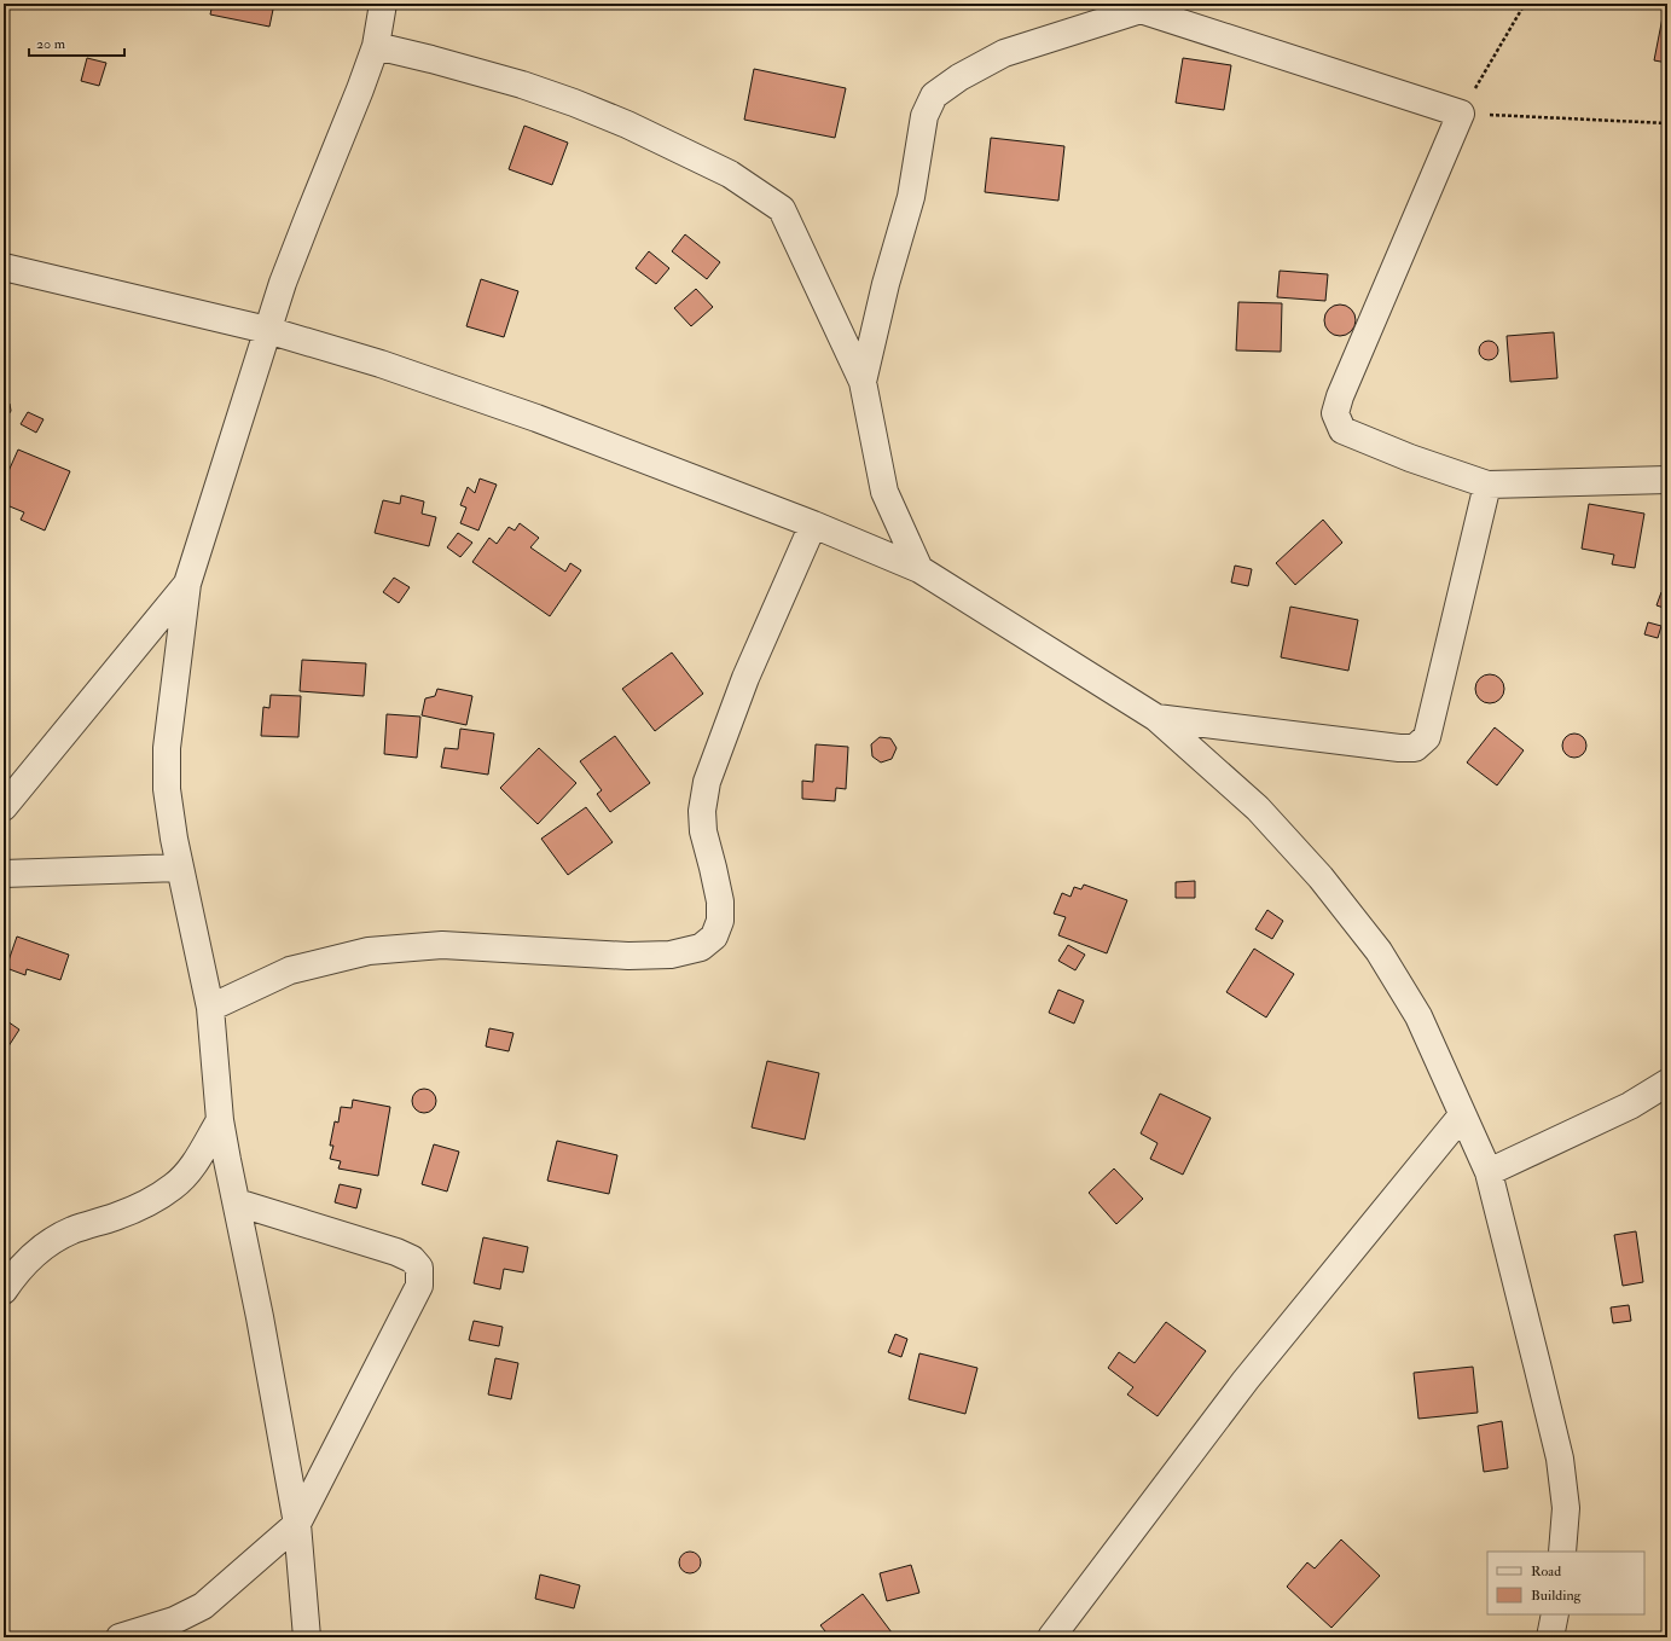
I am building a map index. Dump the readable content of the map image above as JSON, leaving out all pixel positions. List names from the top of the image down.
{
  "legend": ["Road", "Building"],
  "scale_bar": "20 m"
}
